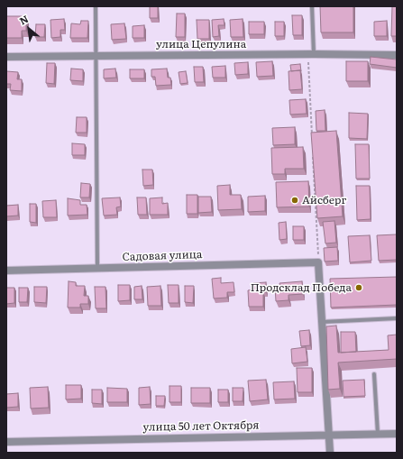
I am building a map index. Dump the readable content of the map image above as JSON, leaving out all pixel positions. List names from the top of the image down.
{
  "streets": {
    "street": ["улица Цепулина", "Садовая улица", "улица 50 лет Октября"]
  },
  "places": ["Айсберг", "Продсклад Победа"],
  "north": "top left"
}
